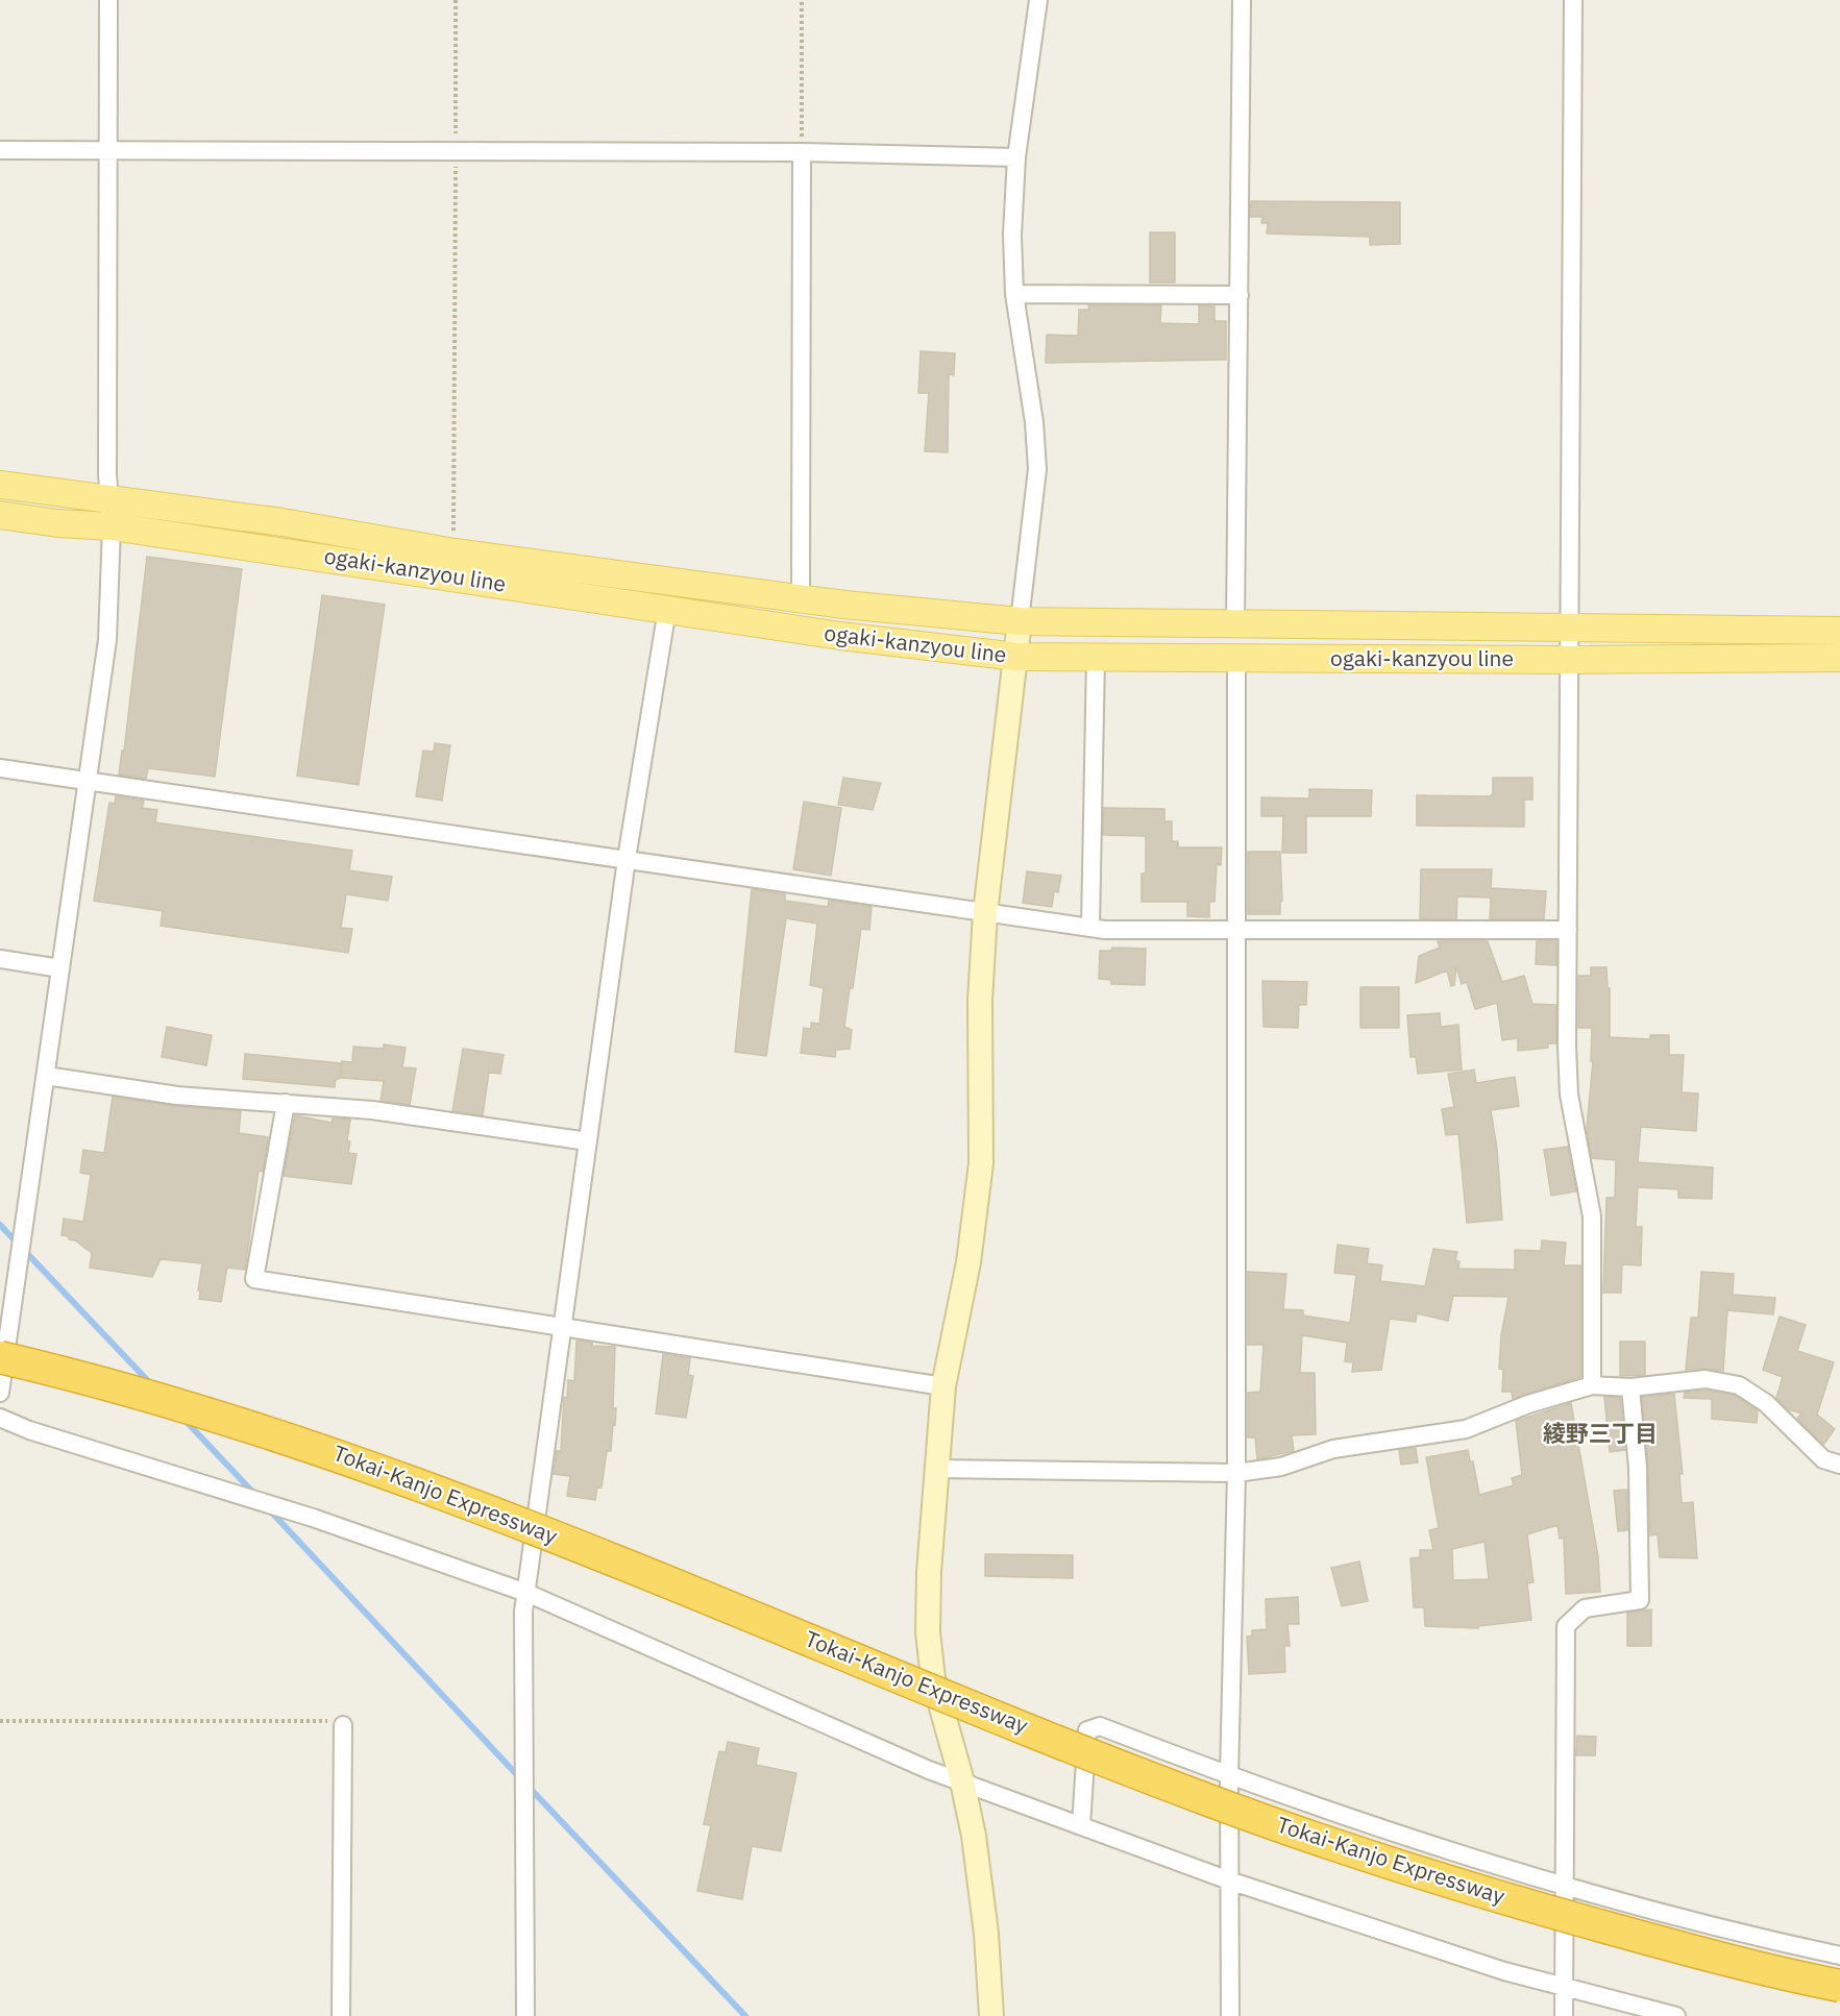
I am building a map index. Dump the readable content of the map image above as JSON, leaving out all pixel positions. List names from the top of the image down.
{
  "streets": {
    "highway": ["Tokai-Kanjo Expressway"],
    "main road": ["ogaki-kanzyou line"]
  },
  "districts": ["綾野三丁目"]
}
